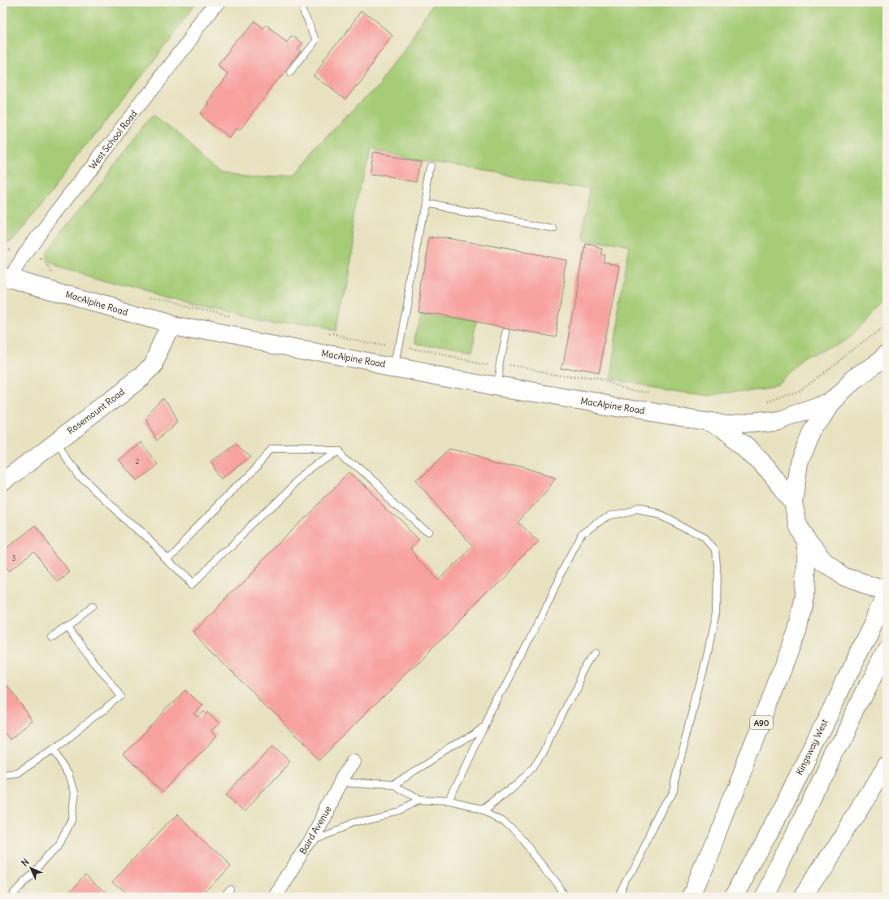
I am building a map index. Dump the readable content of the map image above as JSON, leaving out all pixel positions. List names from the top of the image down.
{
  "streets": {
    "main road": [
      "MacAlpine Road",
      "Rosemount Road",
      "A90",
      "Kingsway West"
    ],
    "street": ["West School Road", "Baird Avenue"]
  },
  "crossings": [
    ["West School Road", "MacAlpine Road"],
    ["MacAlpine Road", "Rosemount Road"]
  ],
  "house_numbers": ["2", "3"],
  "north": "top left"
}
